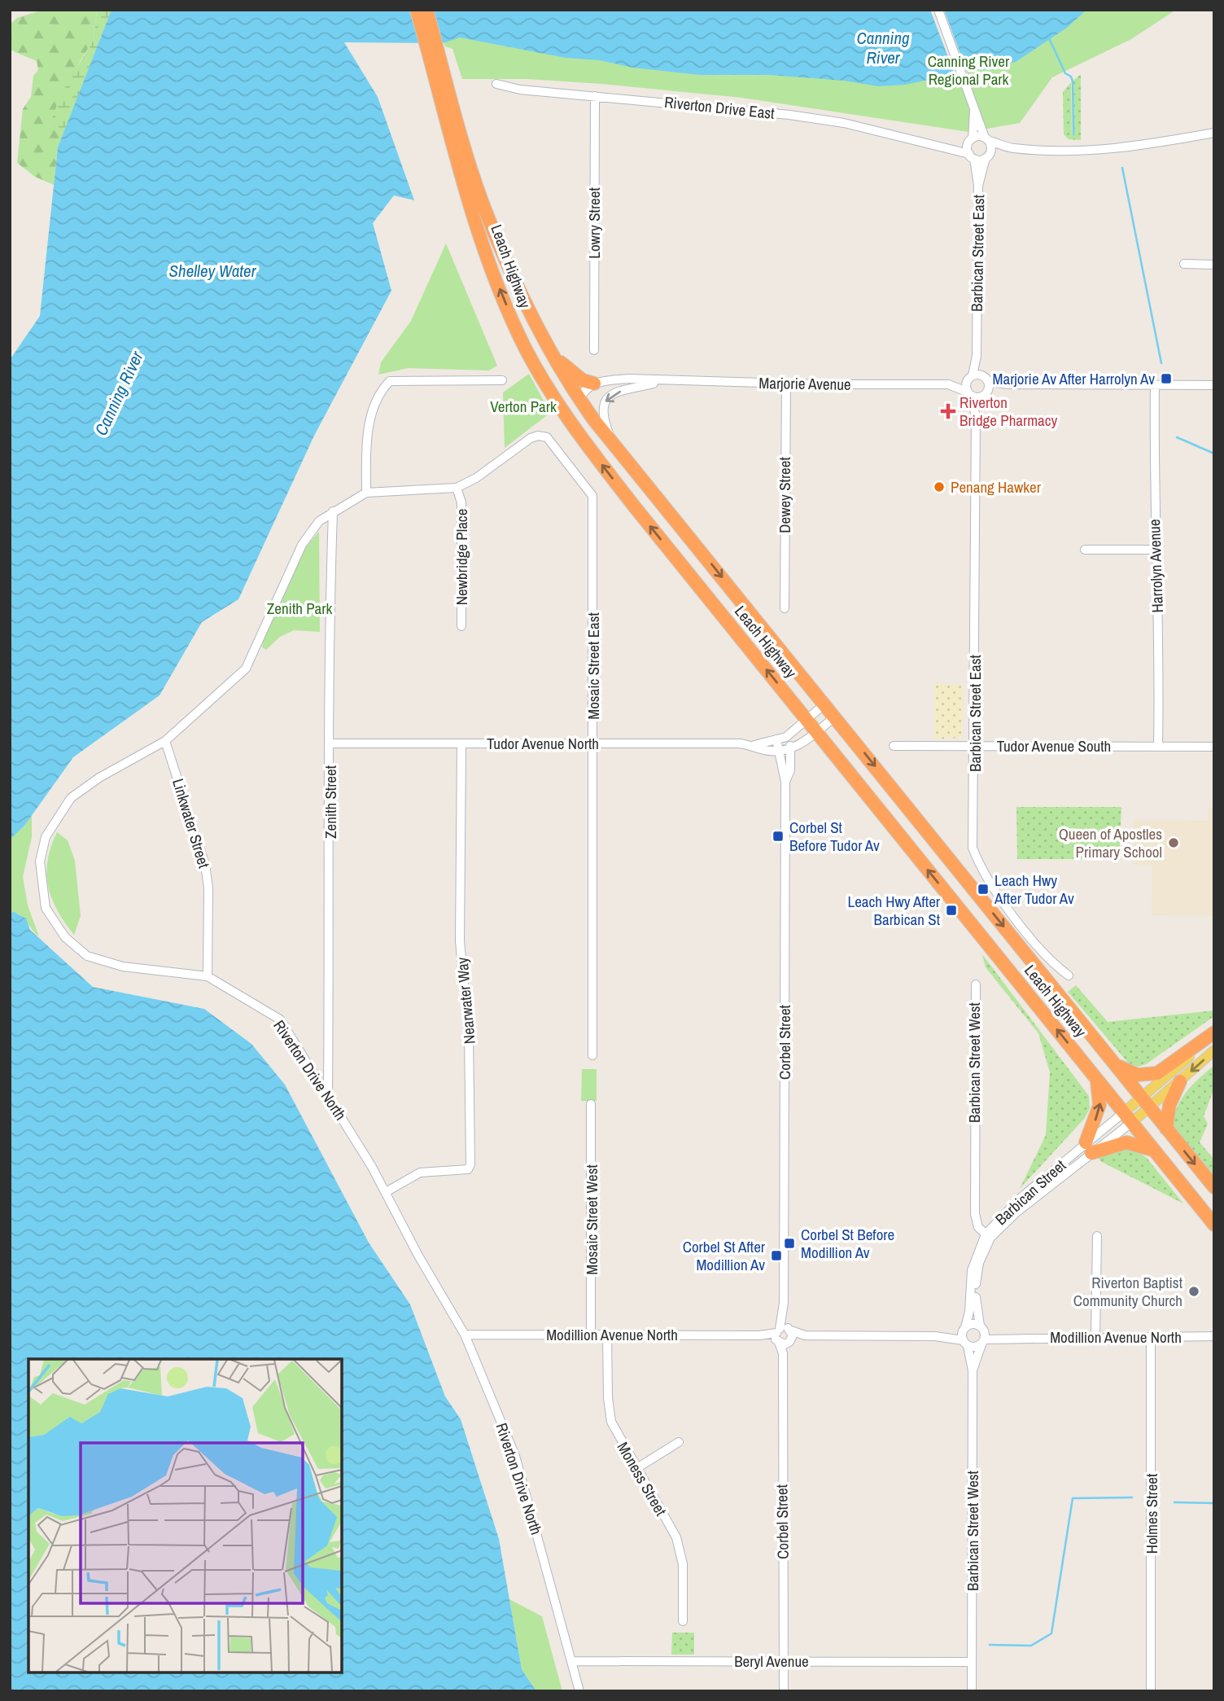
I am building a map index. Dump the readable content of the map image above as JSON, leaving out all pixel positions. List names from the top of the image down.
{
  "streets": {
    "highway": ["Leach Highway"],
    "street": [
      "Riverton Drive East",
      "Lowry Street",
      "Barbican Street East",
      "Marjorie Avenue",
      "Dewey Street",
      "Newbridge Place",
      "Harrolyn Avenue",
      "Mosaic Street East",
      "Tudor Avenue North",
      "Tudor Avenue South",
      "Zenith Street",
      "Linkwater Street",
      "Nearwater Way",
      "Corbel Street",
      "Barbican Street West",
      "Riverton Drive North",
      "Barbican Street",
      "Mosaic Street West",
      "Modillion Avenue North",
      "Moness Street",
      "Holmes Street",
      "Beryl Avenue"
    ]
  },
  "crossings": [
    ["Riverton Drive East", "Lowry Street"],
    ["Riverton Drive East", "Barbican Street East"],
    ["Barbican Street East", "Marjorie Avenue"],
    ["Barbican Street East", "Tudor Avenue South"],
    ["Leach Highway", "Marjorie Avenue"],
    ["Leach Highway", "Tudor Avenue North"],
    ["Leach Highway", "Barbican Street"],
    ["Marjorie Avenue", "Dewey Street"],
    ["Marjorie Avenue", "Harrolyn Avenue"],
    ["Newbridge Place", "Mosaic Street East"],
    ["Harrolyn Avenue", "Tudor Avenue South"],
    ["Mosaic Street East", "Tudor Avenue North"],
    ["Tudor Avenue North", "Zenith Street"],
    ["Tudor Avenue North", "Nearwater Way"],
    ["Tudor Avenue North", "Corbel Street"],
    ["Zenith Street", "Riverton Drive North"],
    ["Linkwater Street", "Riverton Drive North"],
    ["Nearwater Way", "Riverton Drive North"],
    ["Corbel Street", "Modillion Avenue North"],
    ["Corbel Street", "Beryl Avenue"],
    ["Barbican Street West", "Barbican Street"],
    ["Barbican Street West", "Modillion Avenue North"],
    ["Barbican Street West", "Beryl Avenue"],
    ["Riverton Drive North", "Modillion Avenue North"],
    ["Riverton Drive North", "Beryl Avenue"],
    ["Barbican Street", "Modillion Avenue North"],
    ["Mosaic Street West", "Modillion Avenue North"],
    ["Modillion Avenue North", "Moness Street"],
    ["Modillion Avenue North", "Holmes Street"]
  ],
  "water": ["Canning River", "Shelley Water"],
  "parks": ["Canning River Regional Park", "Verton Park", "Zenith Park"],
  "places": {
    "transit": [
      "Marjorie Av After Harrolyn Av",
      "Corbel St Before Tudor Av",
      "Leach Hwy After Tudor Av",
      "Leach Hwy After Barbican St",
      "Corbel St Before Modillion Av",
      "Corbel St After Modillion Av"
    ],
    "health": ["Riverton Bridge Pharmacy"],
    "other": ["Penang Hawker", "Queen of Apostles Primary School", "Riverton Baptist Community Church"]
  }
}
